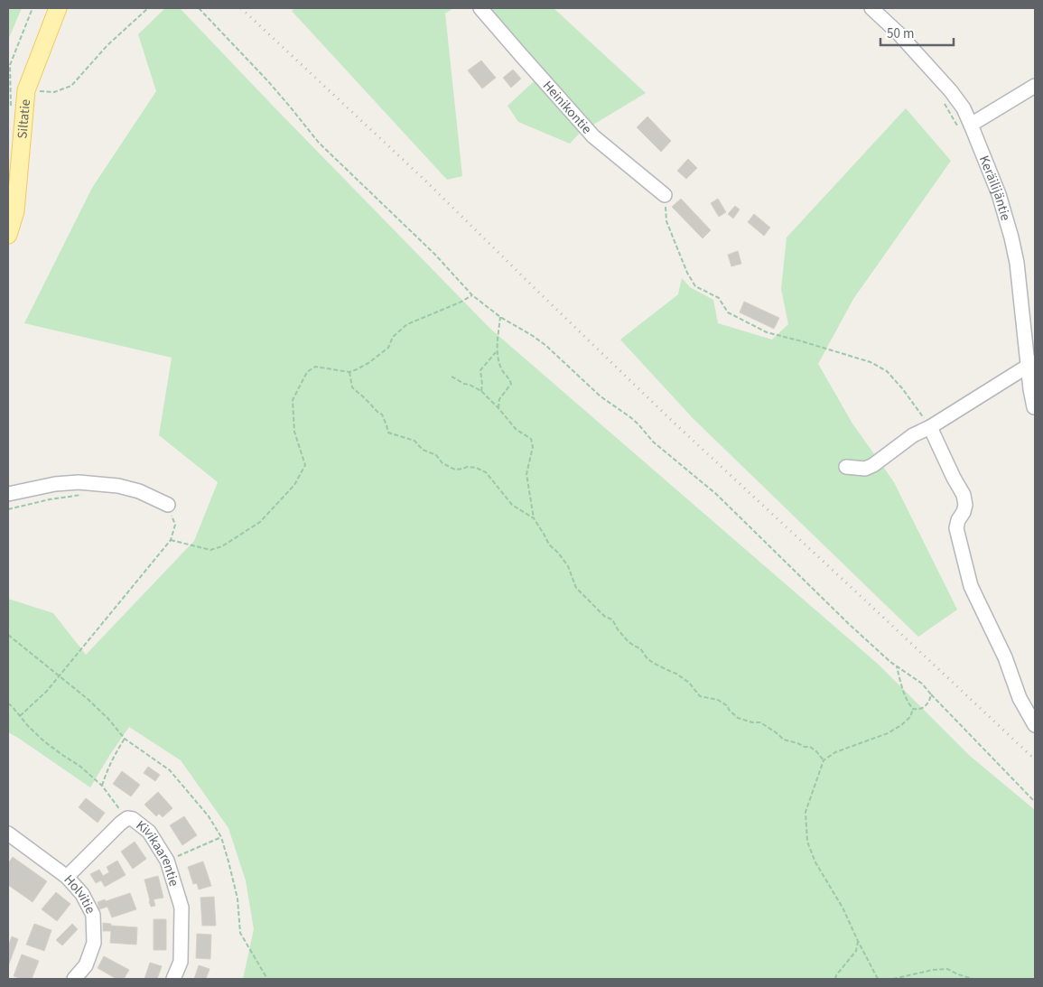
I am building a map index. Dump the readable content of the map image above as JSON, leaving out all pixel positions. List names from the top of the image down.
{
  "streets": {
    "main road": ["Siltatie"],
    "street": [
      "Heinikontie",
      "Keräilijäntie",
      "Kivikaarentie",
      "Holvitie"
    ]
  },
  "crossings": [
    ["Kivikaarentie", "Holvitie"]
  ],
  "scale_bar": "50 m"
}
